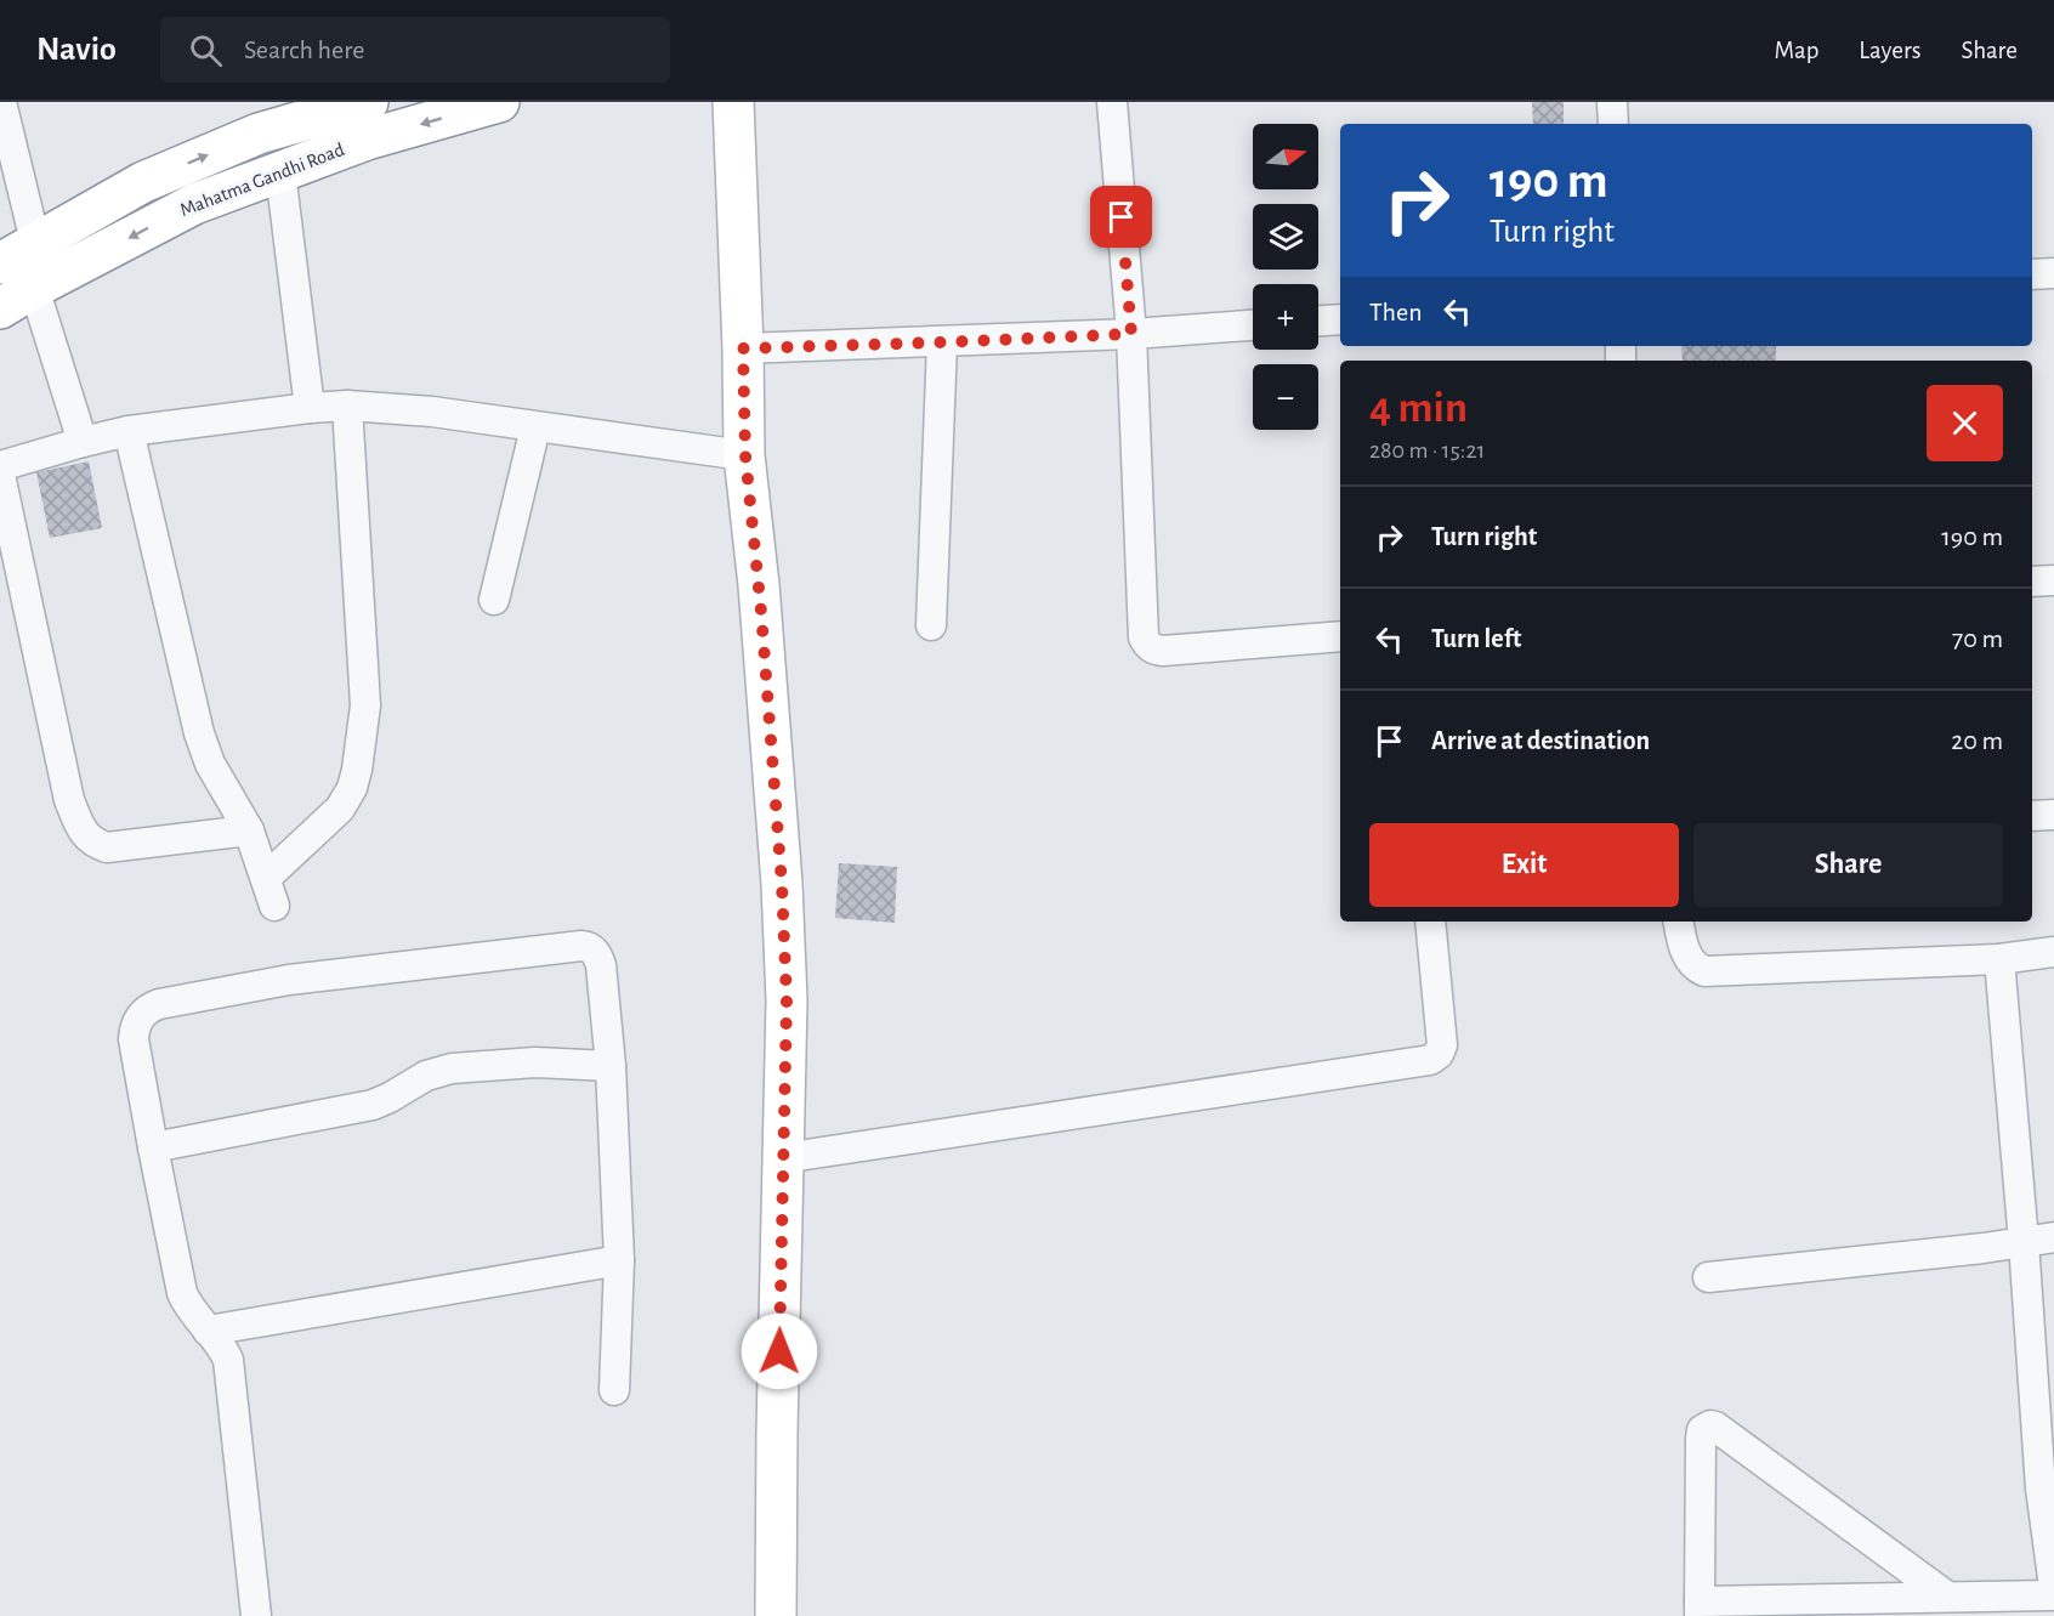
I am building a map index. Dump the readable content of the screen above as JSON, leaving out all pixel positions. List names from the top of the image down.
{
  "streets": {
    "main road": ["Mahatma Gandhi Road"]
  },
  "north": "right",
  "page": {
    "header": "Navio",
    "search": "Search here",
    "nav": ["Map", "Layers", "Share"],
    "map_buttons": ["+", "−"],
    "turn": ["190 m", "Turn right"],
    "then": "Then",
    "heading": ["4 min", "280 m · 15:21"],
    "list": [
      {
        "name": "Turn right",
        "value": "190 m"
      },
      {
        "name": "Turn left",
        "value": "70 m"
      },
      {
        "name": "Arrive at destination",
        "value": "20 m"
      }
    ],
    "buttons": ["Exit", "Share"]
  }
}
